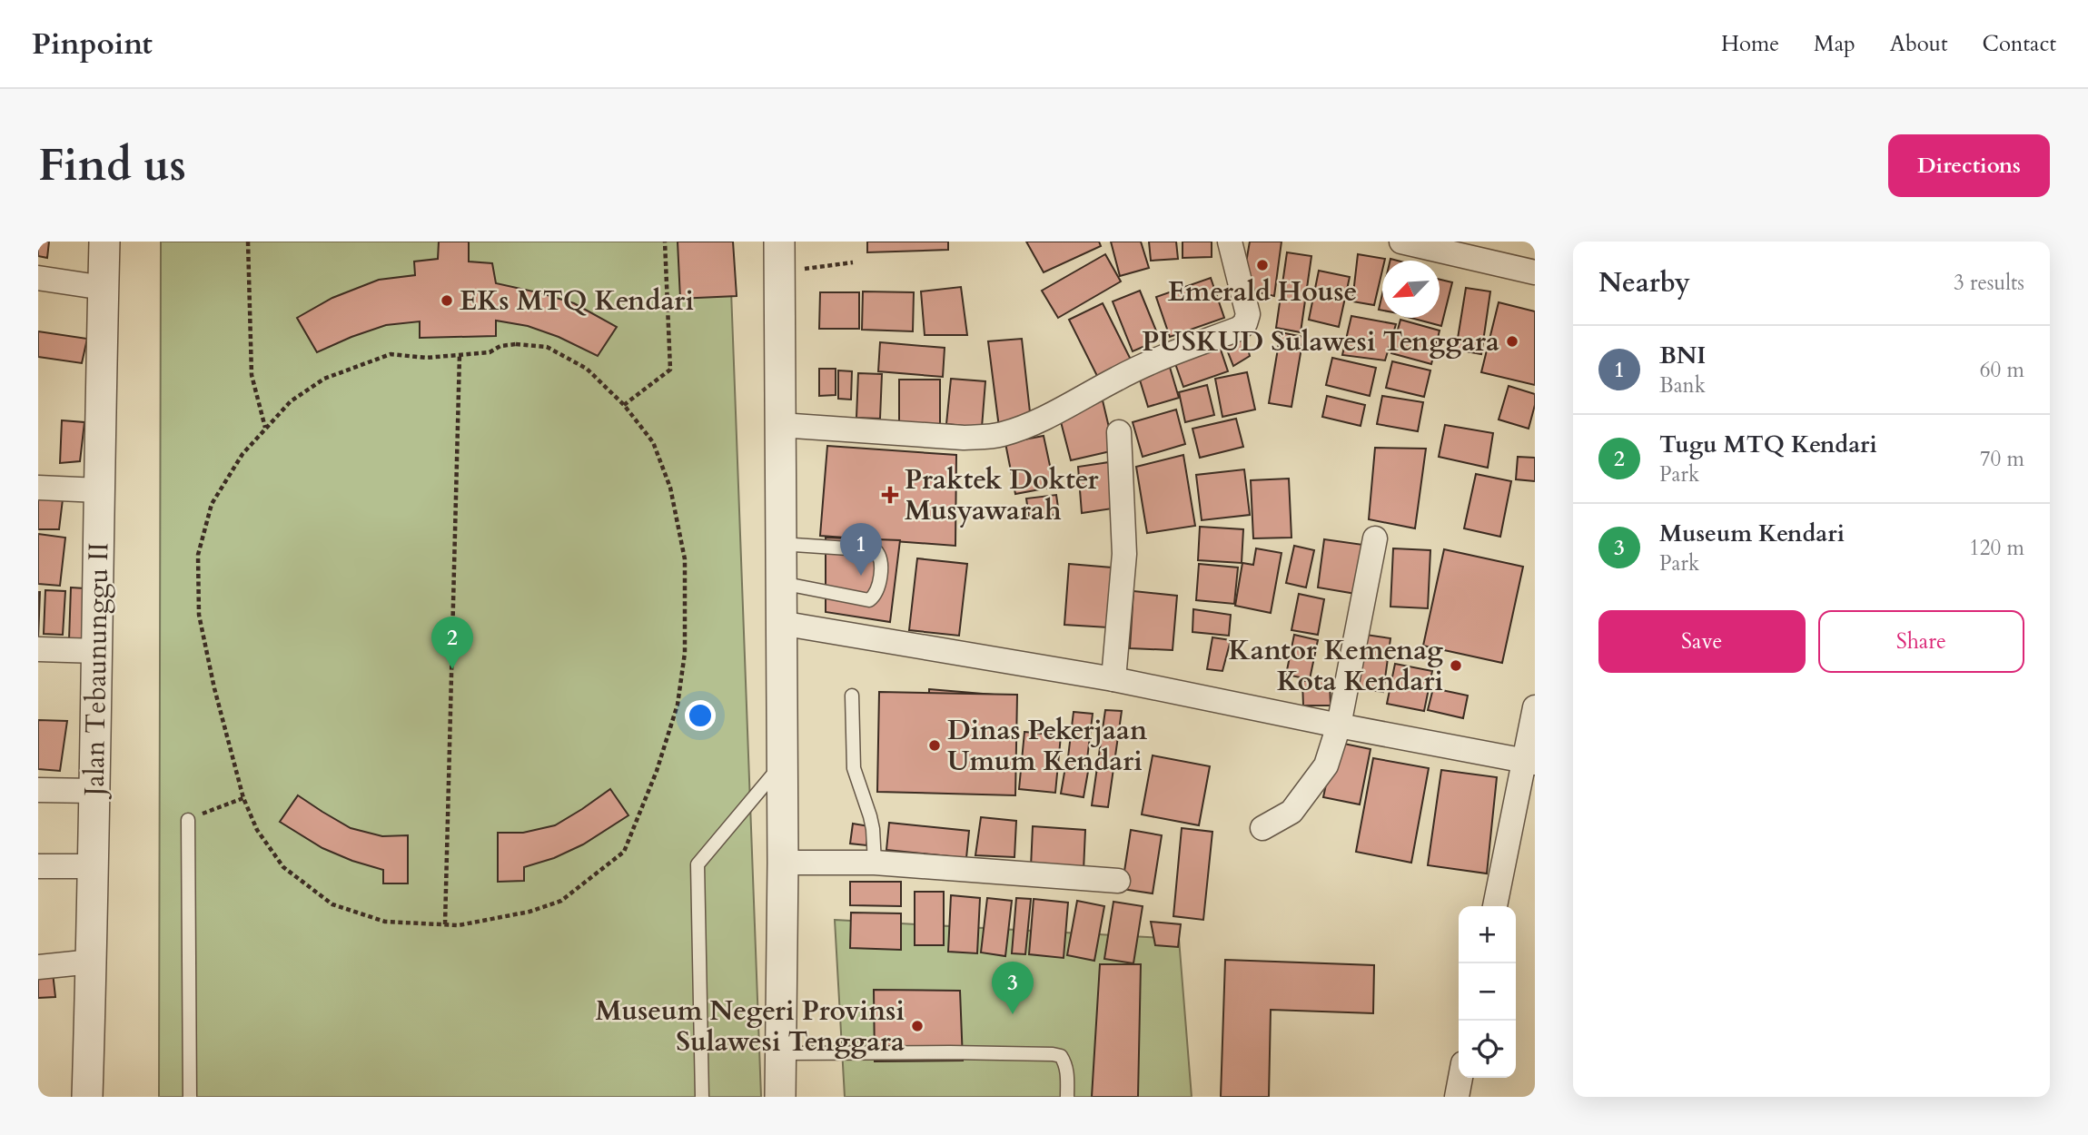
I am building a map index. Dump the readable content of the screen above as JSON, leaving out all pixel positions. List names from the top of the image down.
{
  "streets": {
    "street": ["Jalan Tebaununggu II"]
  },
  "places": {
    "other": [
      "Emerald House",
      "EKs MTQ Kendari",
      "PUSKUD Sulawesi Tenggara",
      "Kantor Kemenag Kota Kendari",
      "Dinas Pekerjaan Umum Kendari",
      "Museum Negeri Provinsi Sulawesi Tenggara"
    ],
    "health": ["Praktek Dokter Musyawarah"]
  },
  "north": "bottom left",
  "page": {
    "header": "Pinpoint",
    "nav": [
      "Home",
      "Map",
      "About",
      "Contact"
    ],
    "buttons": [
      "Directions",
      ["Save", "Share"]
    ],
    "title": "Find us",
    "heading": ["Nearby", "3 results"],
    "list": [
      {
        "mark": "1",
        "name": "BNI",
        "note": "Bank",
        "value": "60 m"
      },
      {
        "mark": "2",
        "name": "Tugu MTQ Kendari",
        "note": "Park",
        "value": "70 m"
      },
      {
        "mark": "3",
        "name": "Museum Kendari",
        "note": "Park",
        "value": "120 m"
      }
    ],
    "pins": ["1", "2", "3"],
    "map_buttons": ["+", "−"]
  }
}
